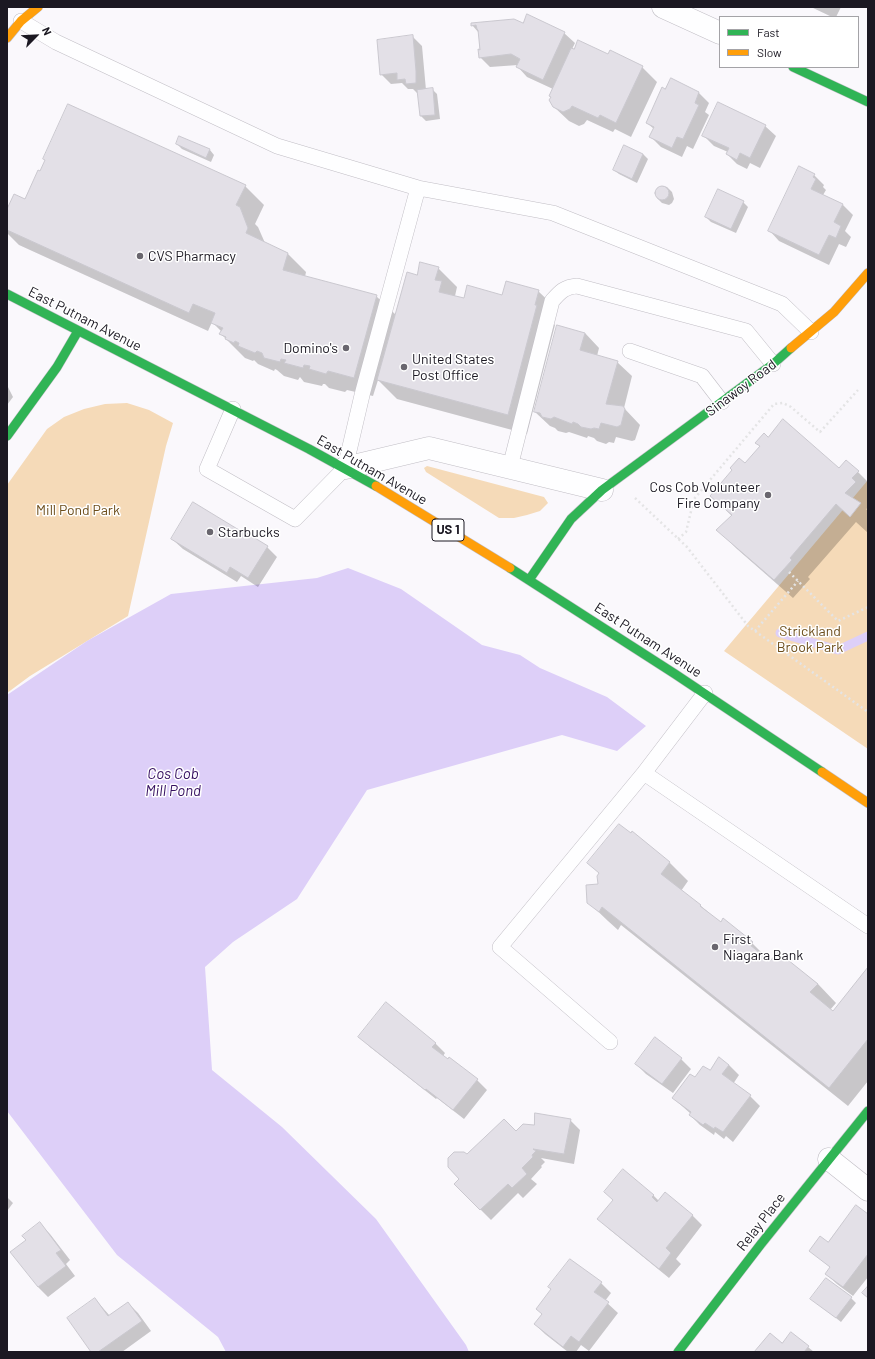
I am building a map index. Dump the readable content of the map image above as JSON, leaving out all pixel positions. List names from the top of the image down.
{
  "streets": {
    "street": [
      "East Putnam Avenue",
      "Sinawoy Road",
      "US 1",
      "Relay Place"
    ]
  },
  "crossings": [
    ["East Putnam Avenue", "Sinawoy Road"]
  ],
  "water": ["Cos Cob Mill Pond"],
  "parks": ["Mill Pond Park", "Strickland Brook Park"],
  "places": [
    "CVS Pharmacy",
    "Domino's",
    "United States Post Office",
    "Cos Cob Volunteer Fire Company",
    "Starbucks",
    "First Niagara Bank"
  ],
  "legend": ["Fast", "Slow"],
  "north": "top right"
}
